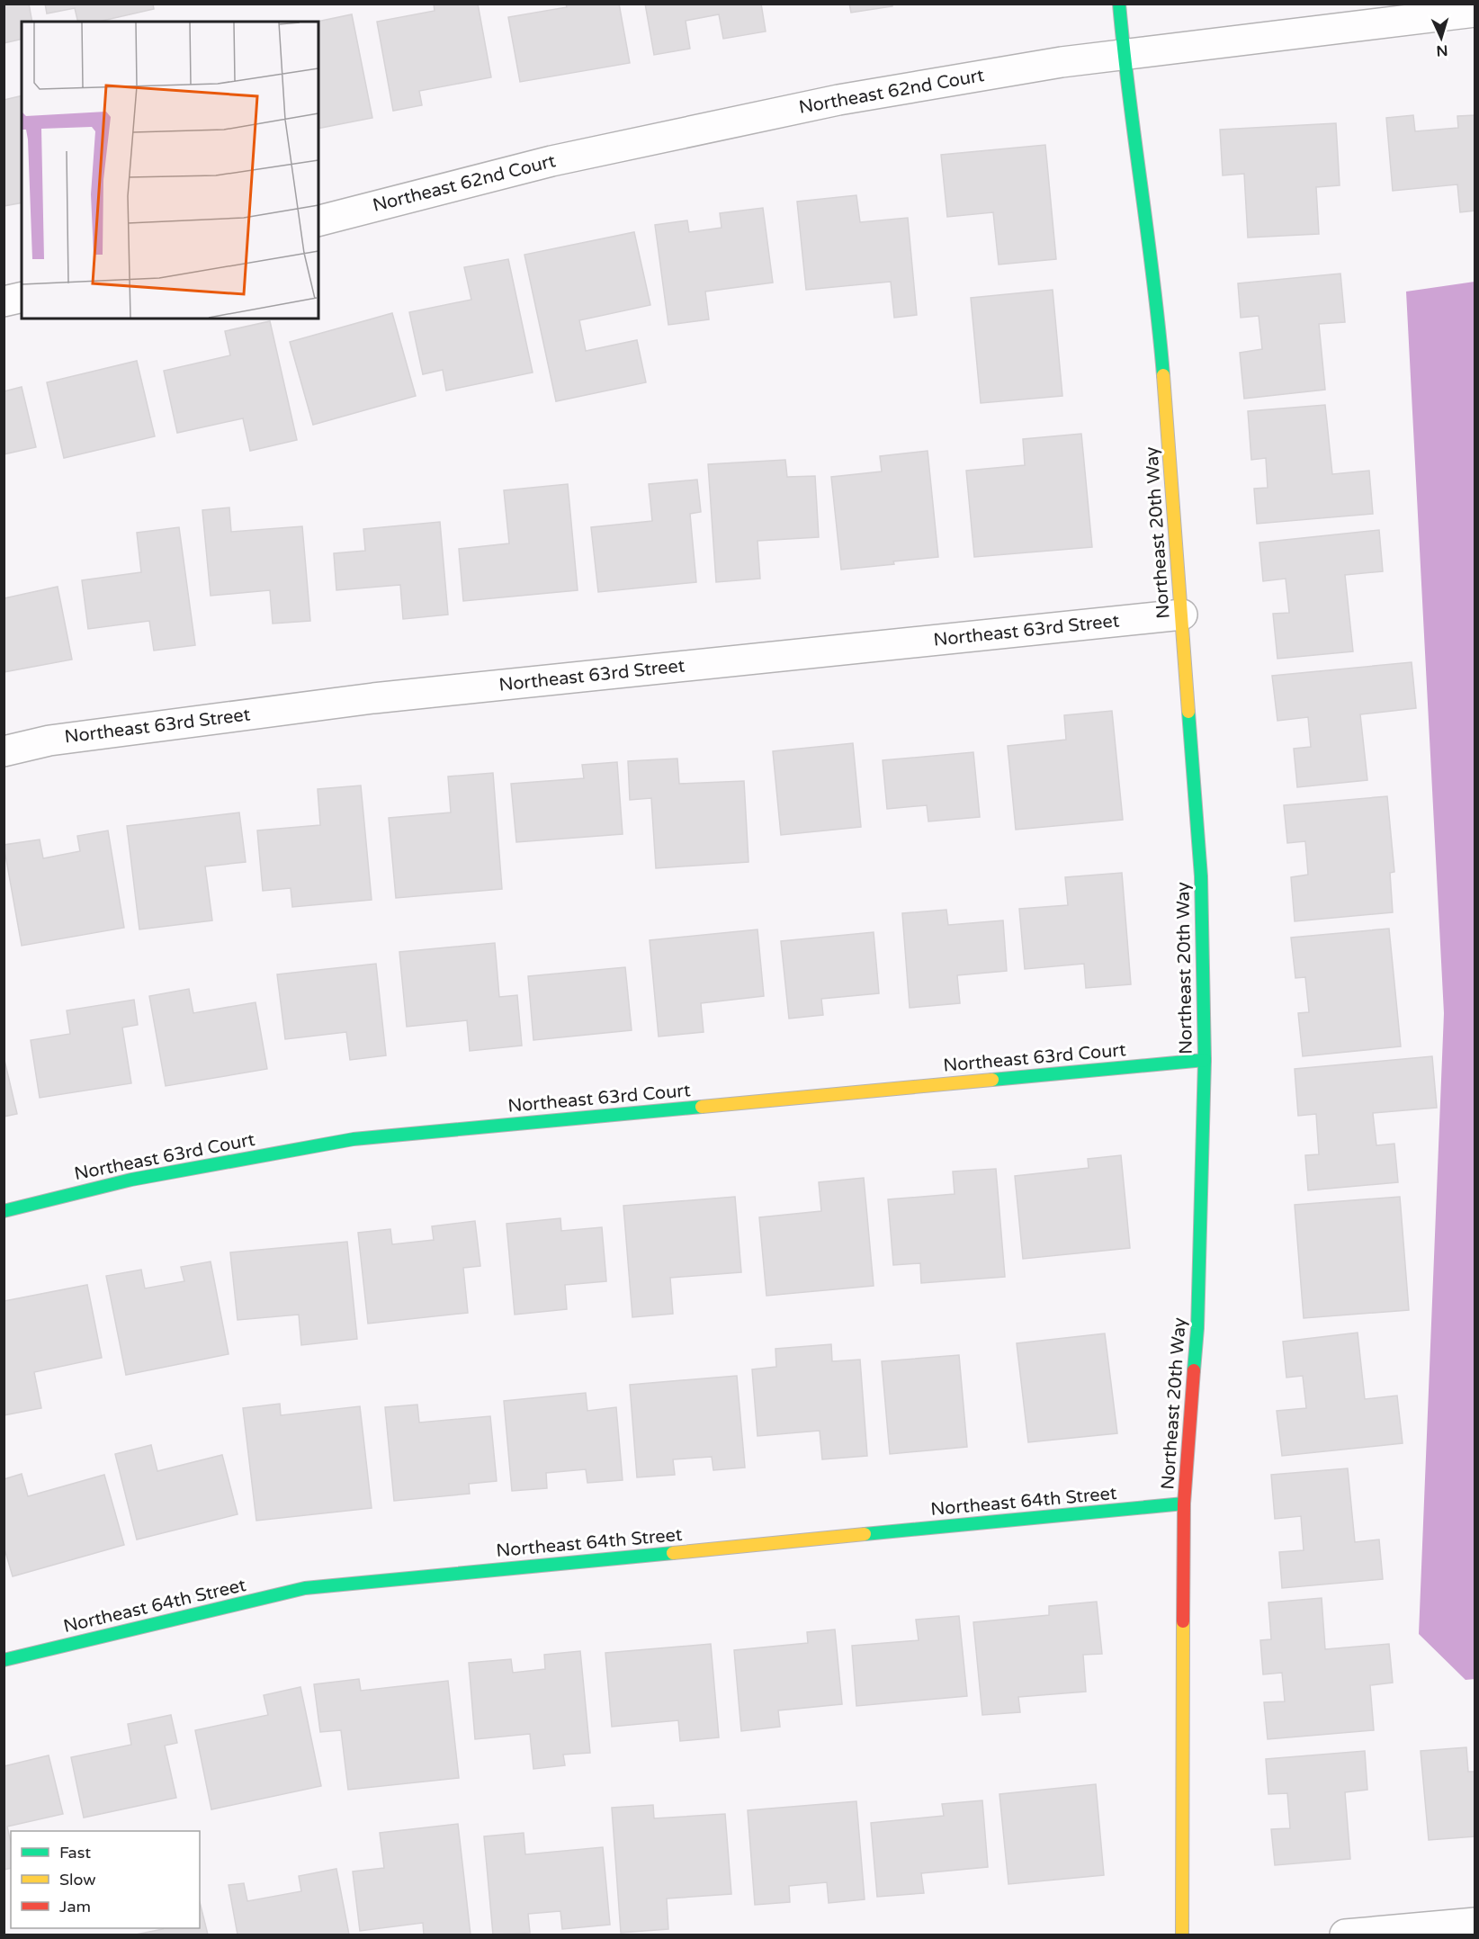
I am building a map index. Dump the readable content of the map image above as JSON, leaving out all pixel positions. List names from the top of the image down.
{
  "streets": {
    "street": [
      "Northeast 62nd Court",
      "Northeast 20th Way",
      "Northeast 63rd Street",
      "Northeast 63rd Court",
      "Northeast 64th Street"
    ]
  },
  "crossings": [
    ["Northeast 62nd Court", "Northeast 20th Way"],
    ["Northeast 20th Way", "Northeast 63rd Street"],
    ["Northeast 20th Way", "Northeast 63rd Court"],
    ["Northeast 20th Way", "Northeast 64th Street"]
  ],
  "legend": ["Fast", "Slow", "Jam"],
  "north": "bottom"
}
